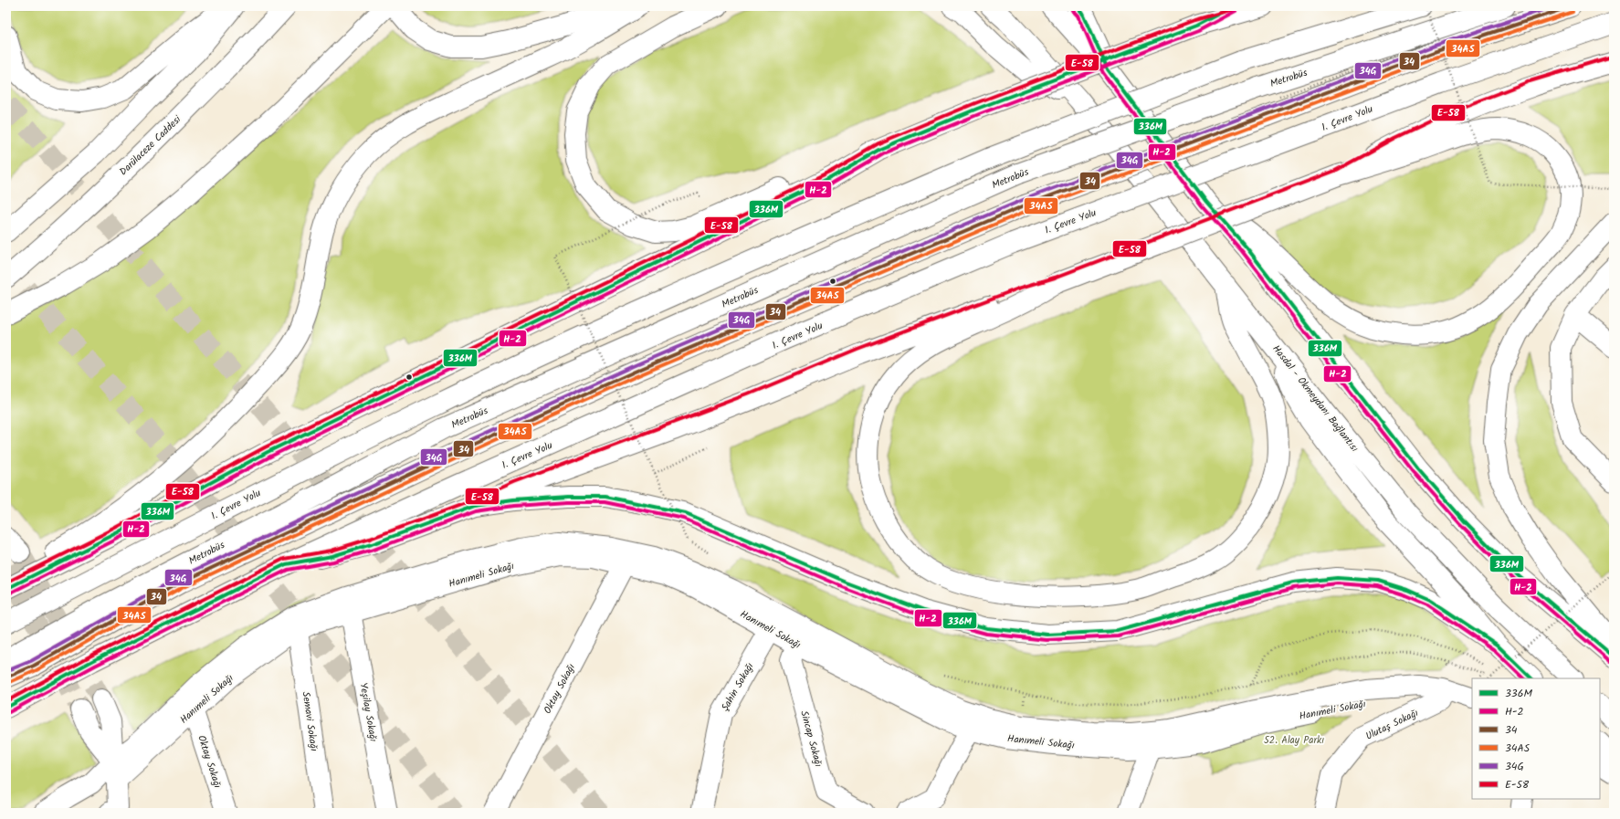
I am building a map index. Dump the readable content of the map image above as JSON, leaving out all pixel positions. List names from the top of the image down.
{
  "streets": {
    "main road": [
      "Metrobüs",
      "1. Çevre Yolu",
      "Darülaceze Caddesi",
      "Hasdal - Okmeydanı Bağlantısı",
      "Hanımeli Sokağı",
      "Şahin Sokağı",
      "Oktay Sokağı",
      "Yeşilay Sokağı",
      "Semavi Sokağı",
      "Ulutaş Sokağı",
      "Sincap Sokağı"
    ]
  },
  "crossings": [
    ["Hanımeli Sokağı", "Şahin Sokağı"],
    ["Hanımeli Sokağı", "Oktay Sokağı"],
    ["Hanımeli Sokağı", "Yeşilay Sokağı"],
    ["Hanımeli Sokağı", "Semavi Sokağı"],
    ["Hanımeli Sokağı", "Ulutaş Sokağı"],
    ["Hanımeli Sokağı", "Sincap Sokağı"]
  ],
  "parks": ["52. Alay Parkı"],
  "lines": [
    "transit line 336M",
    "transit line 34",
    "transit line 34G",
    "transit line E-58",
    "transit line H-2",
    "transit line 34AS"
  ],
  "legend": [
    "336M",
    "H-2",
    "34",
    "34AS",
    "34G",
    "E-58"
  ]
}
